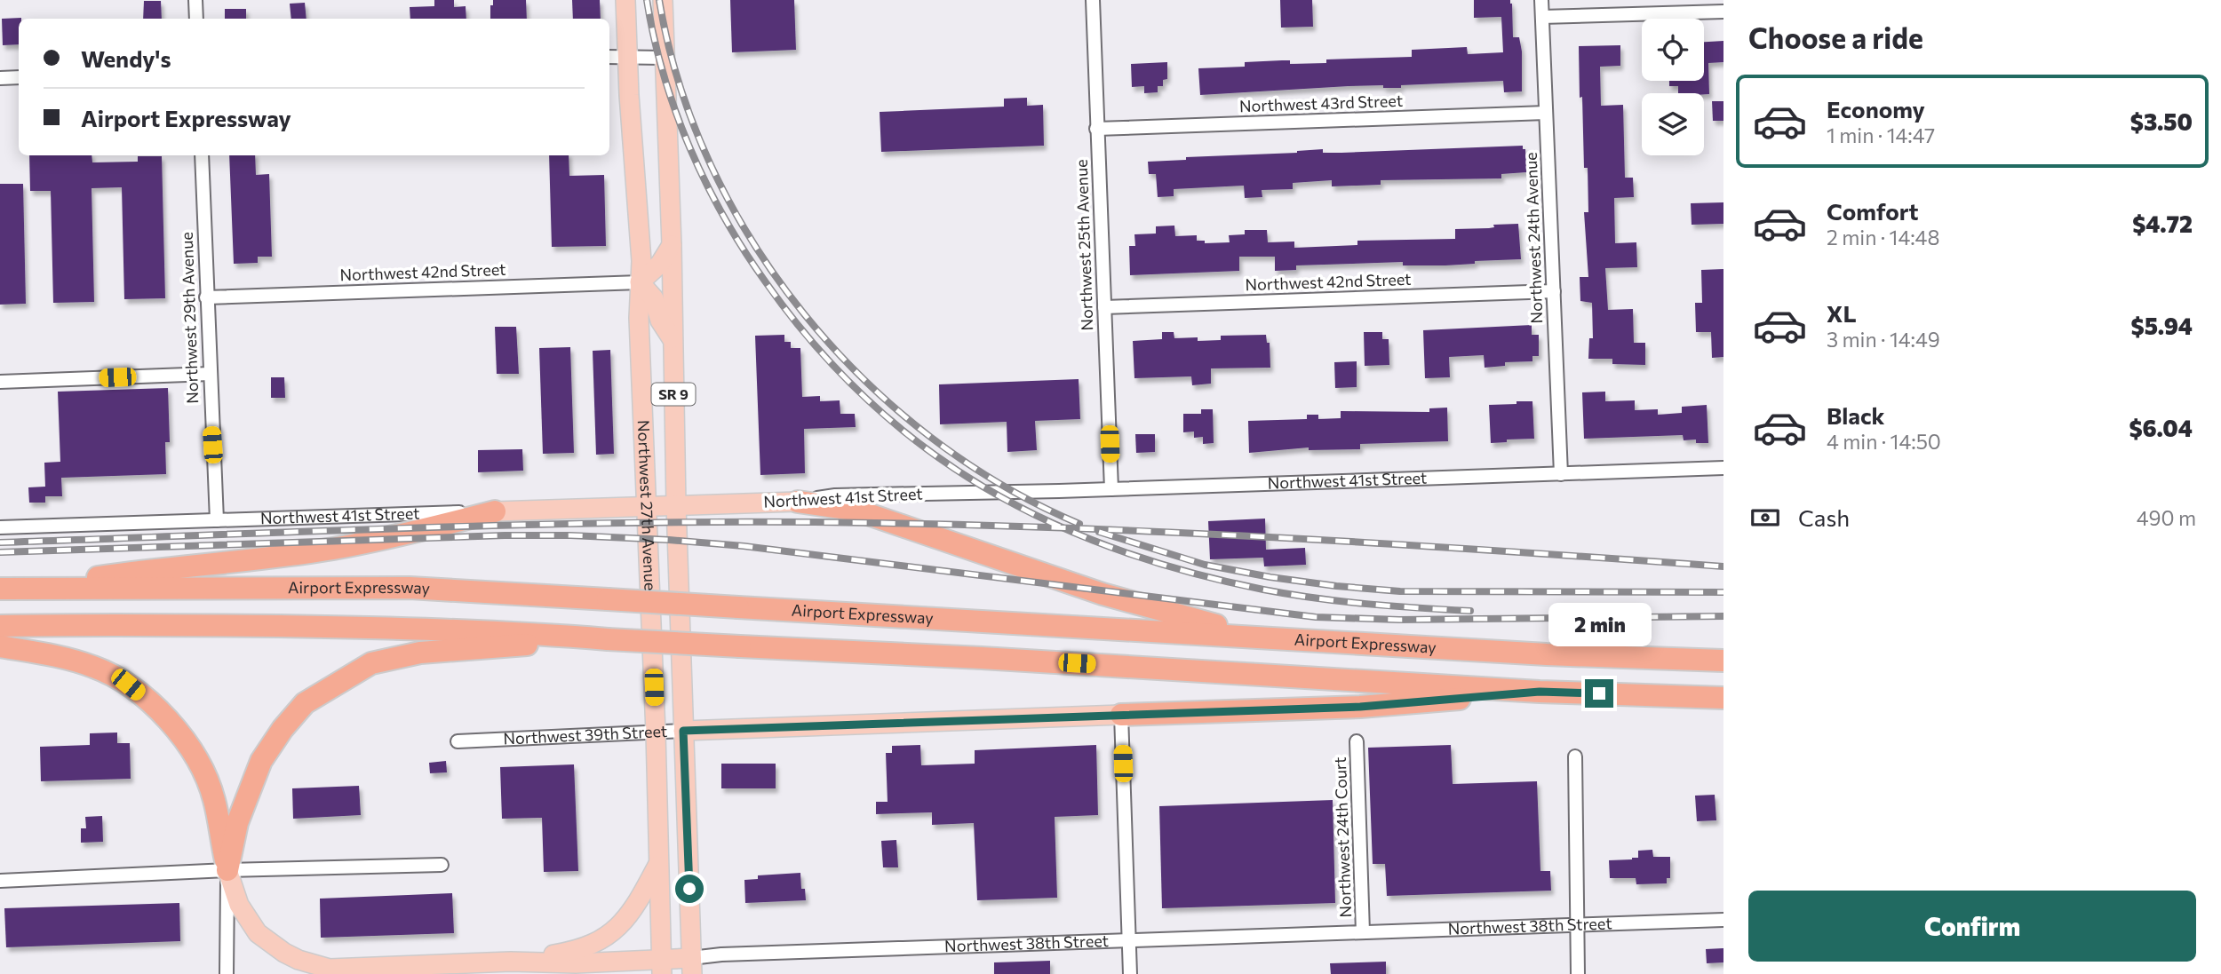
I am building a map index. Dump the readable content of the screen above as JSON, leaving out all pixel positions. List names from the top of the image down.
{
  "streets": {
    "highway": ["Airport Expressway"],
    "main road": [
      "SR 9",
      "Northwest 41st Street",
      "Northwest 27th Avenue",
      "Northwest 39th Street",
      "Northwest 38th Street"
    ],
    "street": [
      "Northwest 43rd Street",
      "Northwest 24th Avenue",
      "Northwest 25th Avenue",
      "Northwest 42nd Street",
      "Northwest 29th Avenue",
      "Northwest 24th Court"
    ]
  },
  "crossings": [
    ["Northwest 43rd Street", "Northwest 24th Avenue"],
    ["Northwest 43rd Street", "Northwest 25th Avenue"],
    ["Northwest 24th Avenue", "Northwest 42nd Street"],
    ["Northwest 24th Avenue", "Northwest 41st Street"],
    ["Northwest 25th Avenue", "Northwest 42nd Street"],
    ["Northwest 25th Avenue", "Northwest 41st Street"],
    ["Northwest 42nd Street", "Northwest 29th Avenue"],
    ["Northwest 42nd Street", "Northwest 27th Avenue"],
    ["Northwest 29th Avenue", "Northwest 41st Street"],
    ["Northwest 41st Street", "Northwest 27th Avenue"],
    ["Northwest 27th Avenue", "Northwest 39th Street"],
    ["Northwest 27th Avenue", "Northwest 38th Street"],
    ["Northwest 24th Court", "Northwest 38th Street"]
  ],
  "page": {
    "heading": "Choose a ride",
    "banner": ["Wendy's", "Airport Expressway"],
    "list": [
      {
        "name": "Economy",
        "note": "1 min · 14:47",
        "value": "$3.50"
      },
      {
        "name": "Comfort",
        "note": "2 min · 14:48",
        "value": "$4.72"
      },
      {
        "name": "XL",
        "note": "3 min · 14:49",
        "value": "$5.94"
      },
      {
        "name": "Black",
        "note": "4 min · 14:50",
        "value": "$6.04"
      }
    ],
    "pay": ["Cash", "490 m"],
    "bubble": "2 min",
    "buttons": "Confirm"
  }
}
